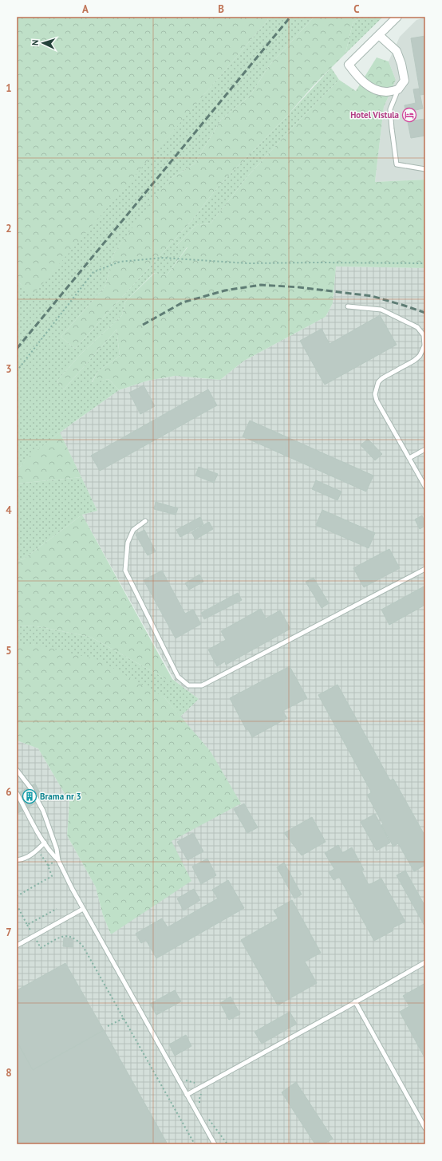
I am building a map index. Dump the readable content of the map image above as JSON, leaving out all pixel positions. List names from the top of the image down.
{
  "places": {
    "hotel": ["Hotel Vistula"],
    "building": ["Brama nr 3"]
  },
  "north": "left",
  "grid": {
    "columns": ["A", "B", "C"],
    "rows": [
      "1",
      "2",
      "3",
      "4",
      "5",
      "6",
      "7",
      "8"
    ]
  }
}
